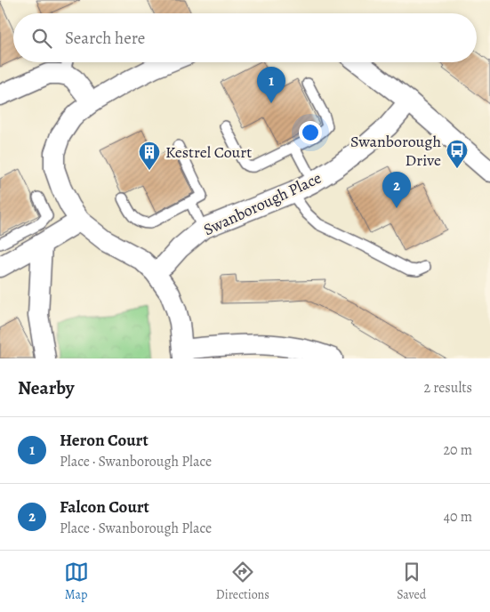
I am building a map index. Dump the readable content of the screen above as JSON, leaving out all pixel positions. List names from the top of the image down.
{
  "streets": {
    "street": ["Swanborough Place"]
  },
  "places": {
    "bus stop": ["Swanborough Drive"],
    "building": ["Kestrel Court"]
  },
  "page": {
    "search": "Search here",
    "pins": ["1", "2"],
    "heading": ["Nearby", "2 results"],
    "list": [
      {
        "mark": "1",
        "name": "Heron Court",
        "note": "Place · Swanborough Place",
        "value": "20 m"
      },
      {
        "mark": "2",
        "name": "Falcon Court",
        "note": "Place · Swanborough Place",
        "value": "40 m"
      }
    ],
    "nav": ["Map", "Directions", "Saved"]
  }
}
